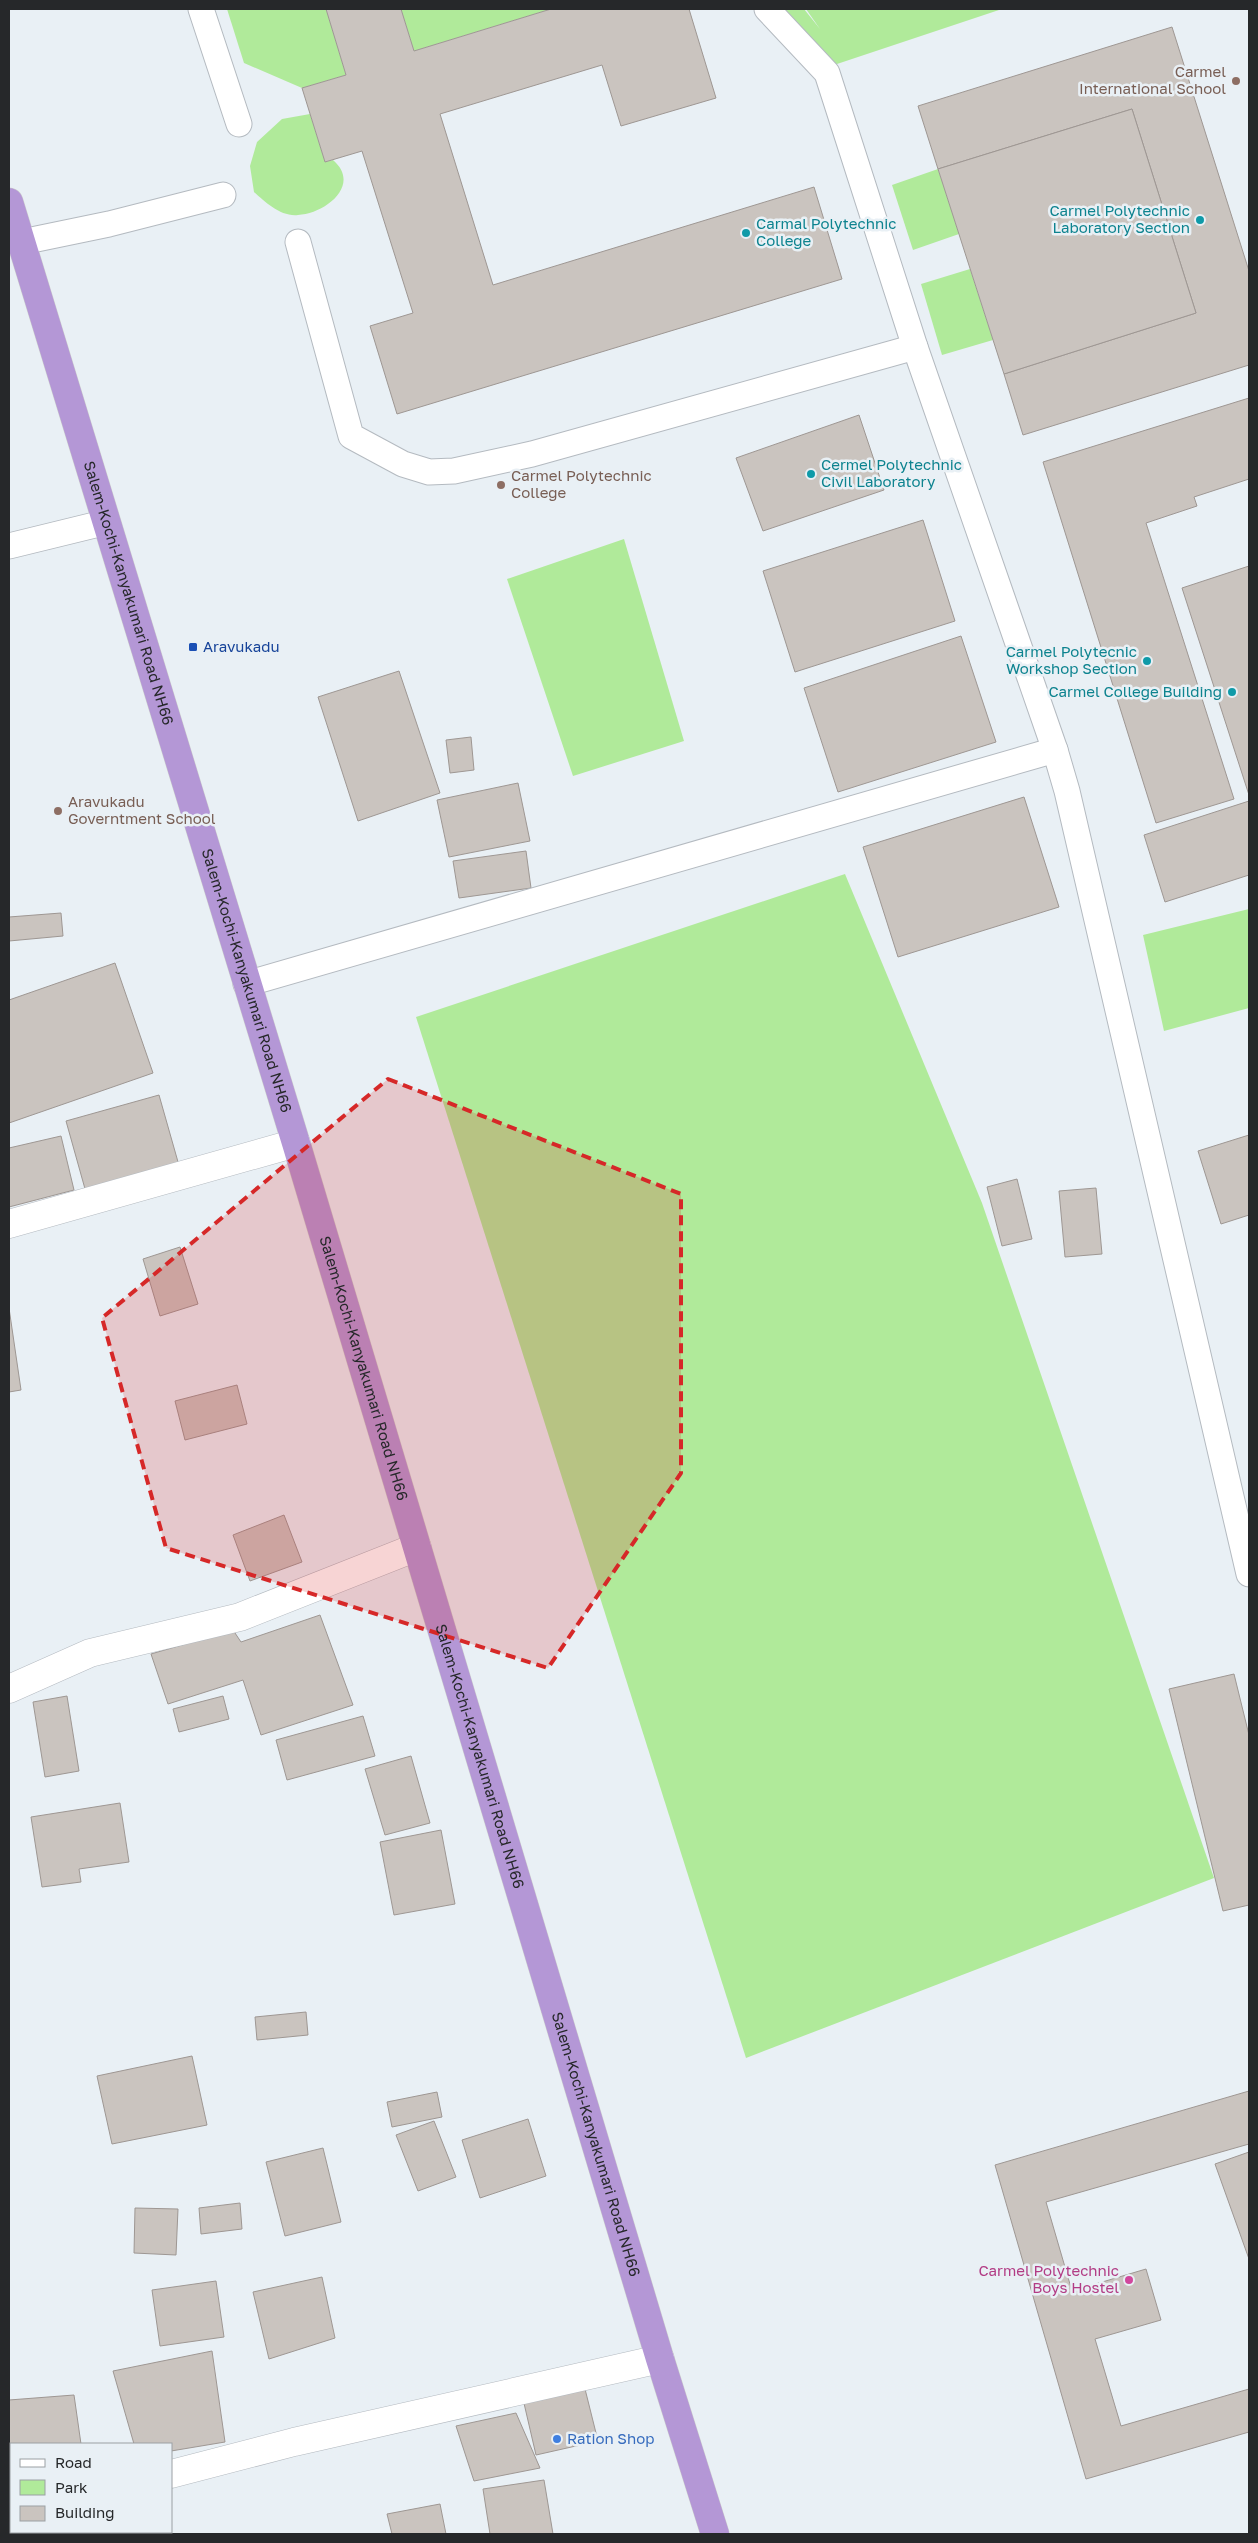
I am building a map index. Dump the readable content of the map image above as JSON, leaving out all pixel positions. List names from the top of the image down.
{
  "streets": {
    "highway": ["Salem-Kochi-Kanyakumari Road NH66"]
  },
  "places": {
    "other": [
      "Carmel International School",
      "Carmel Polytechnic Laboratory Section",
      "Carmal Polytechnic College",
      "Cermel Polytechnic Civil Laboratory",
      "Carmel Polytechnic College",
      "Carmel Polytecnic Workshop Section",
      "Carmel College Building",
      "Aravukadu Governtment School",
      "Carmel Polytechnic Boys Hostel",
      "Ration Shop"
    ],
    "transit": ["Aravukadu"]
  },
  "legend": ["Road", "Park", "Building"]
}
